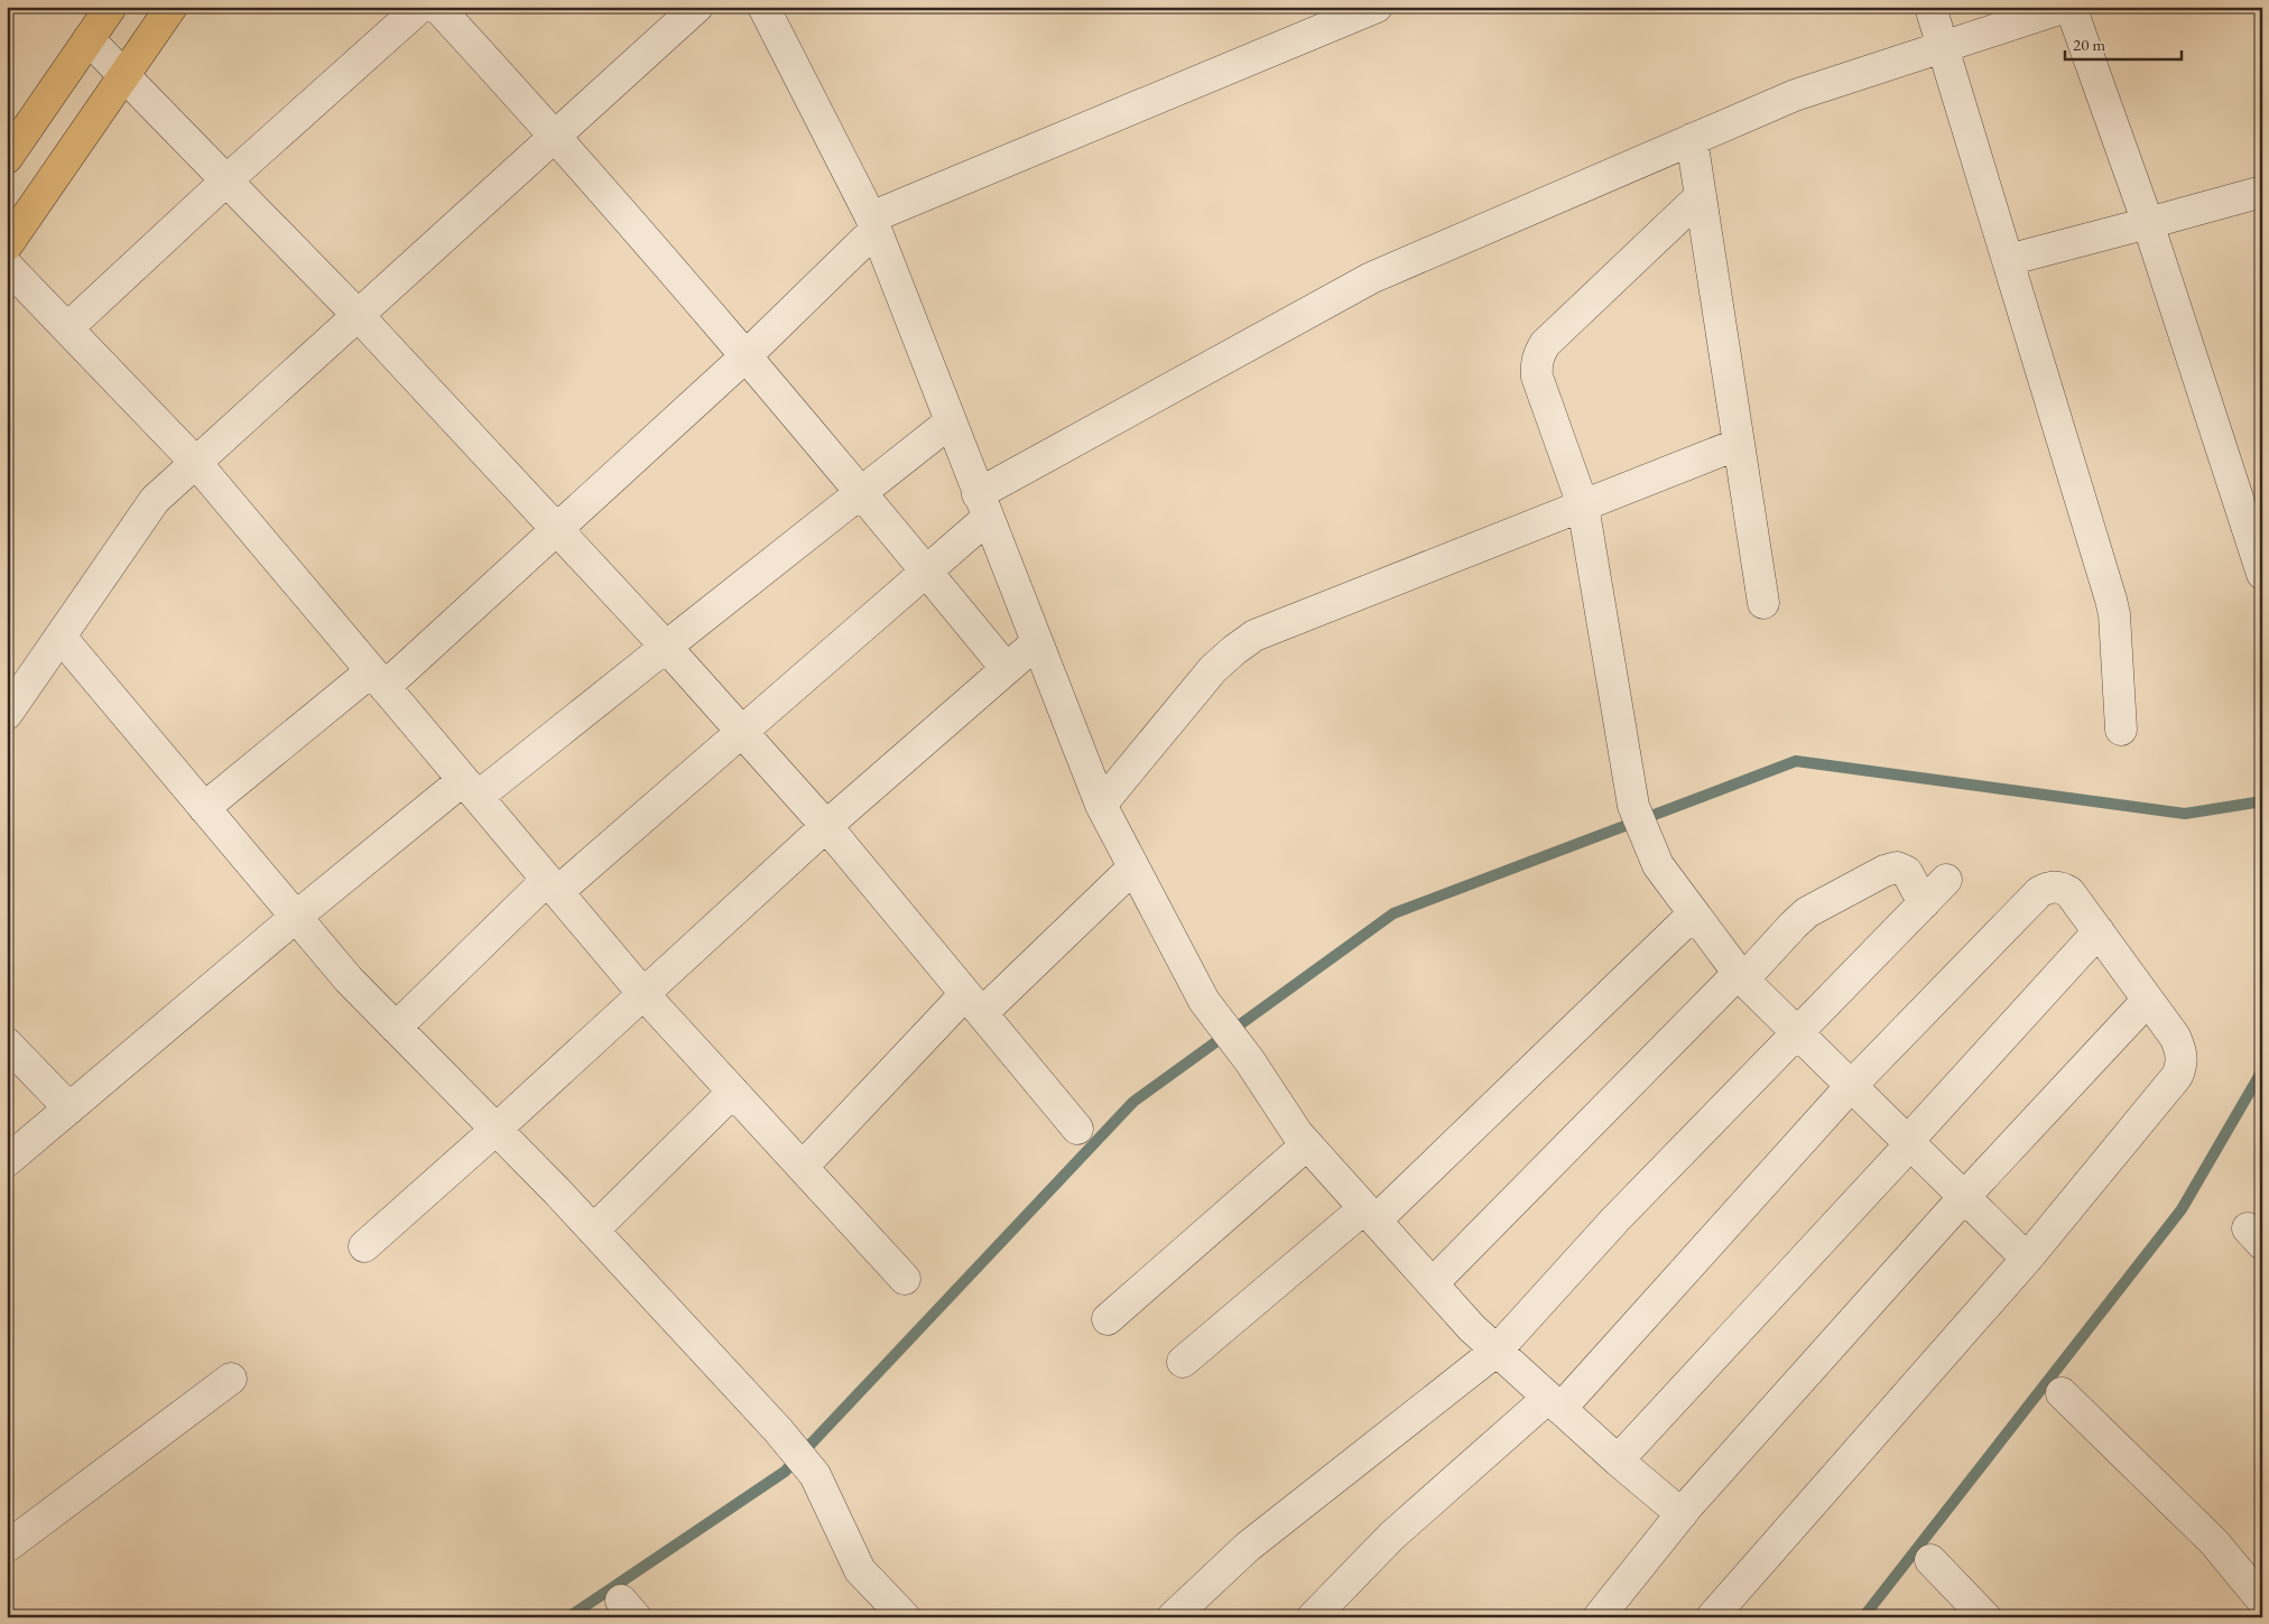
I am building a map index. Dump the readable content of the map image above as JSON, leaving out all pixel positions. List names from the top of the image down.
{
  "scale_bar": "20 m"
}
